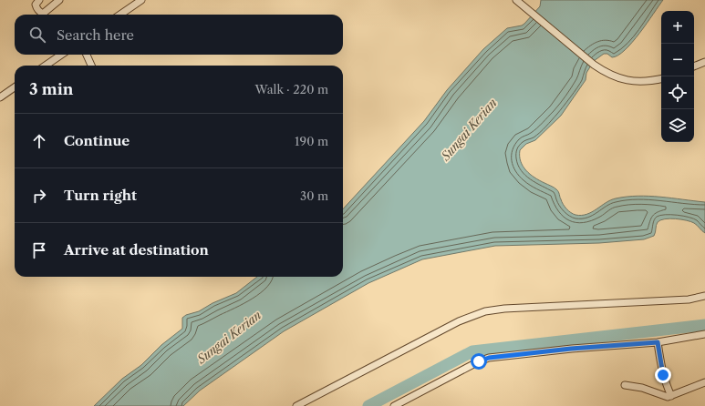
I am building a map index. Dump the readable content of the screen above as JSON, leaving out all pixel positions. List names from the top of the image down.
{
  "water": ["Sungai Kerian"],
  "page": {
    "map_buttons": ["+", "−"],
    "search": "Search here",
    "heading": ["3 min", "Walk · 220 m"],
    "list": [
      ["Continue", "190 m"],
      ["Turn right", "30 m"],
      "Arrive at destination"
    ]
  }
}
